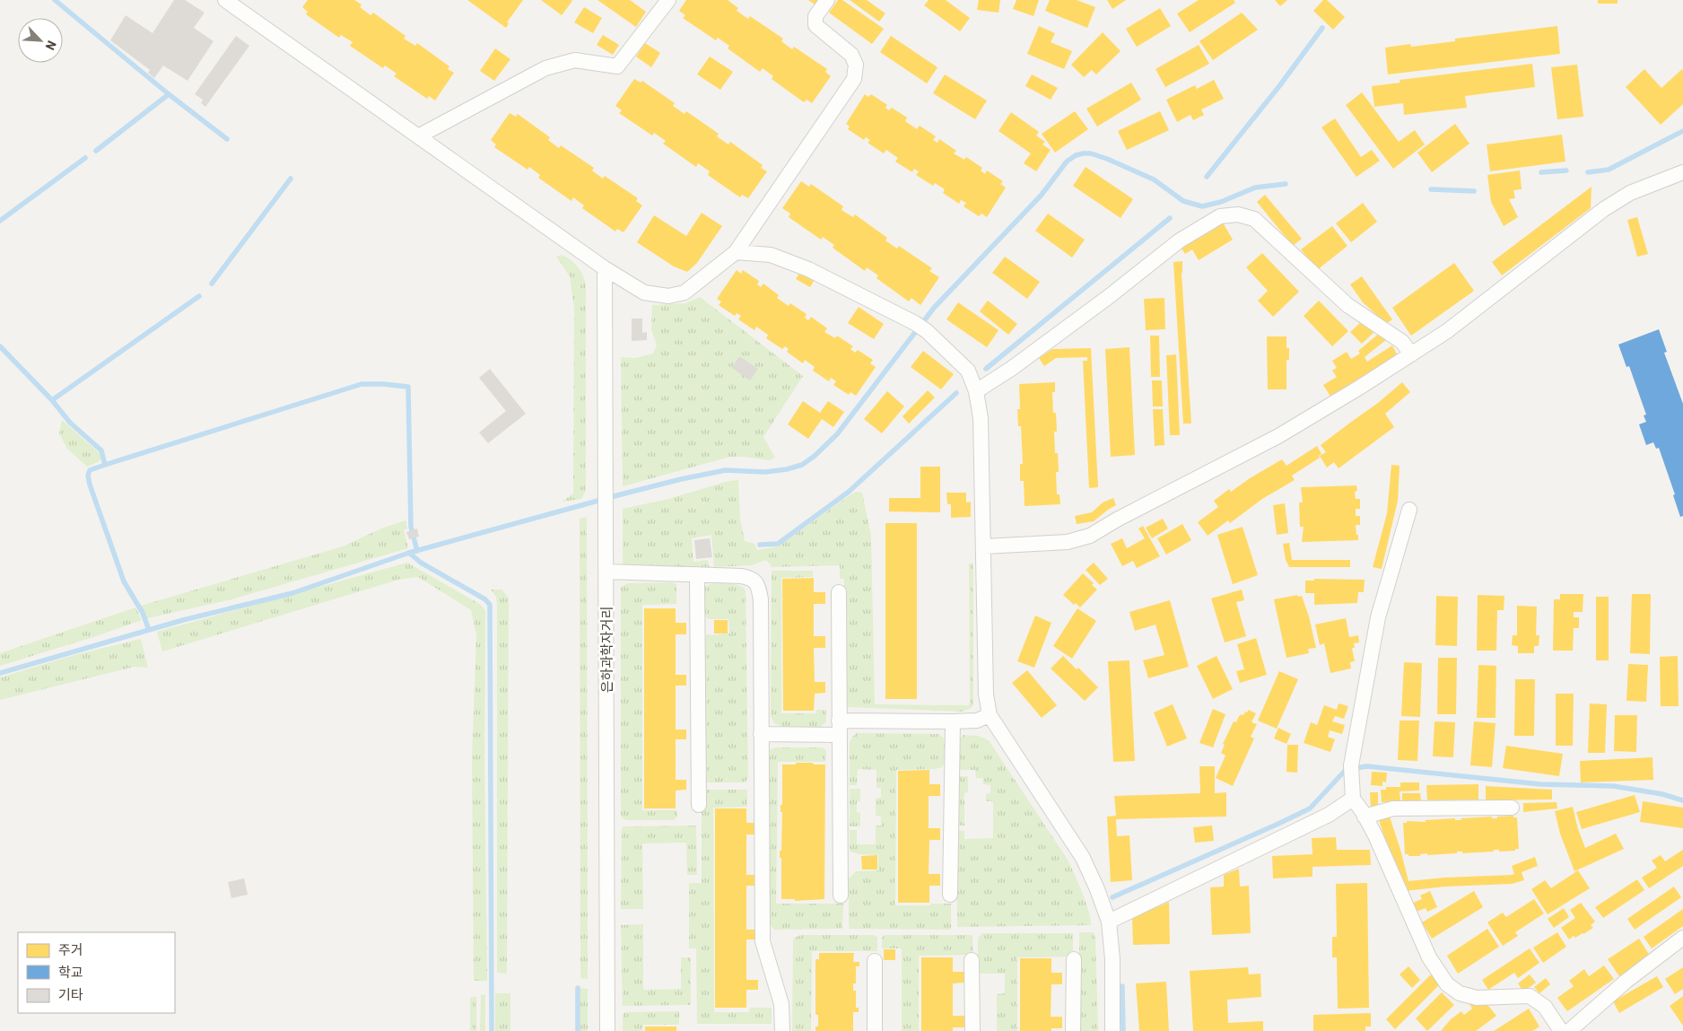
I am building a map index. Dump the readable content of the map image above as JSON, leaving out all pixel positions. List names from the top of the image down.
{
  "streets": {
    "street": ["은하과학자거리"]
  },
  "legend": ["주거", "학교", "기타"],
  "north": "bottom right"
}
